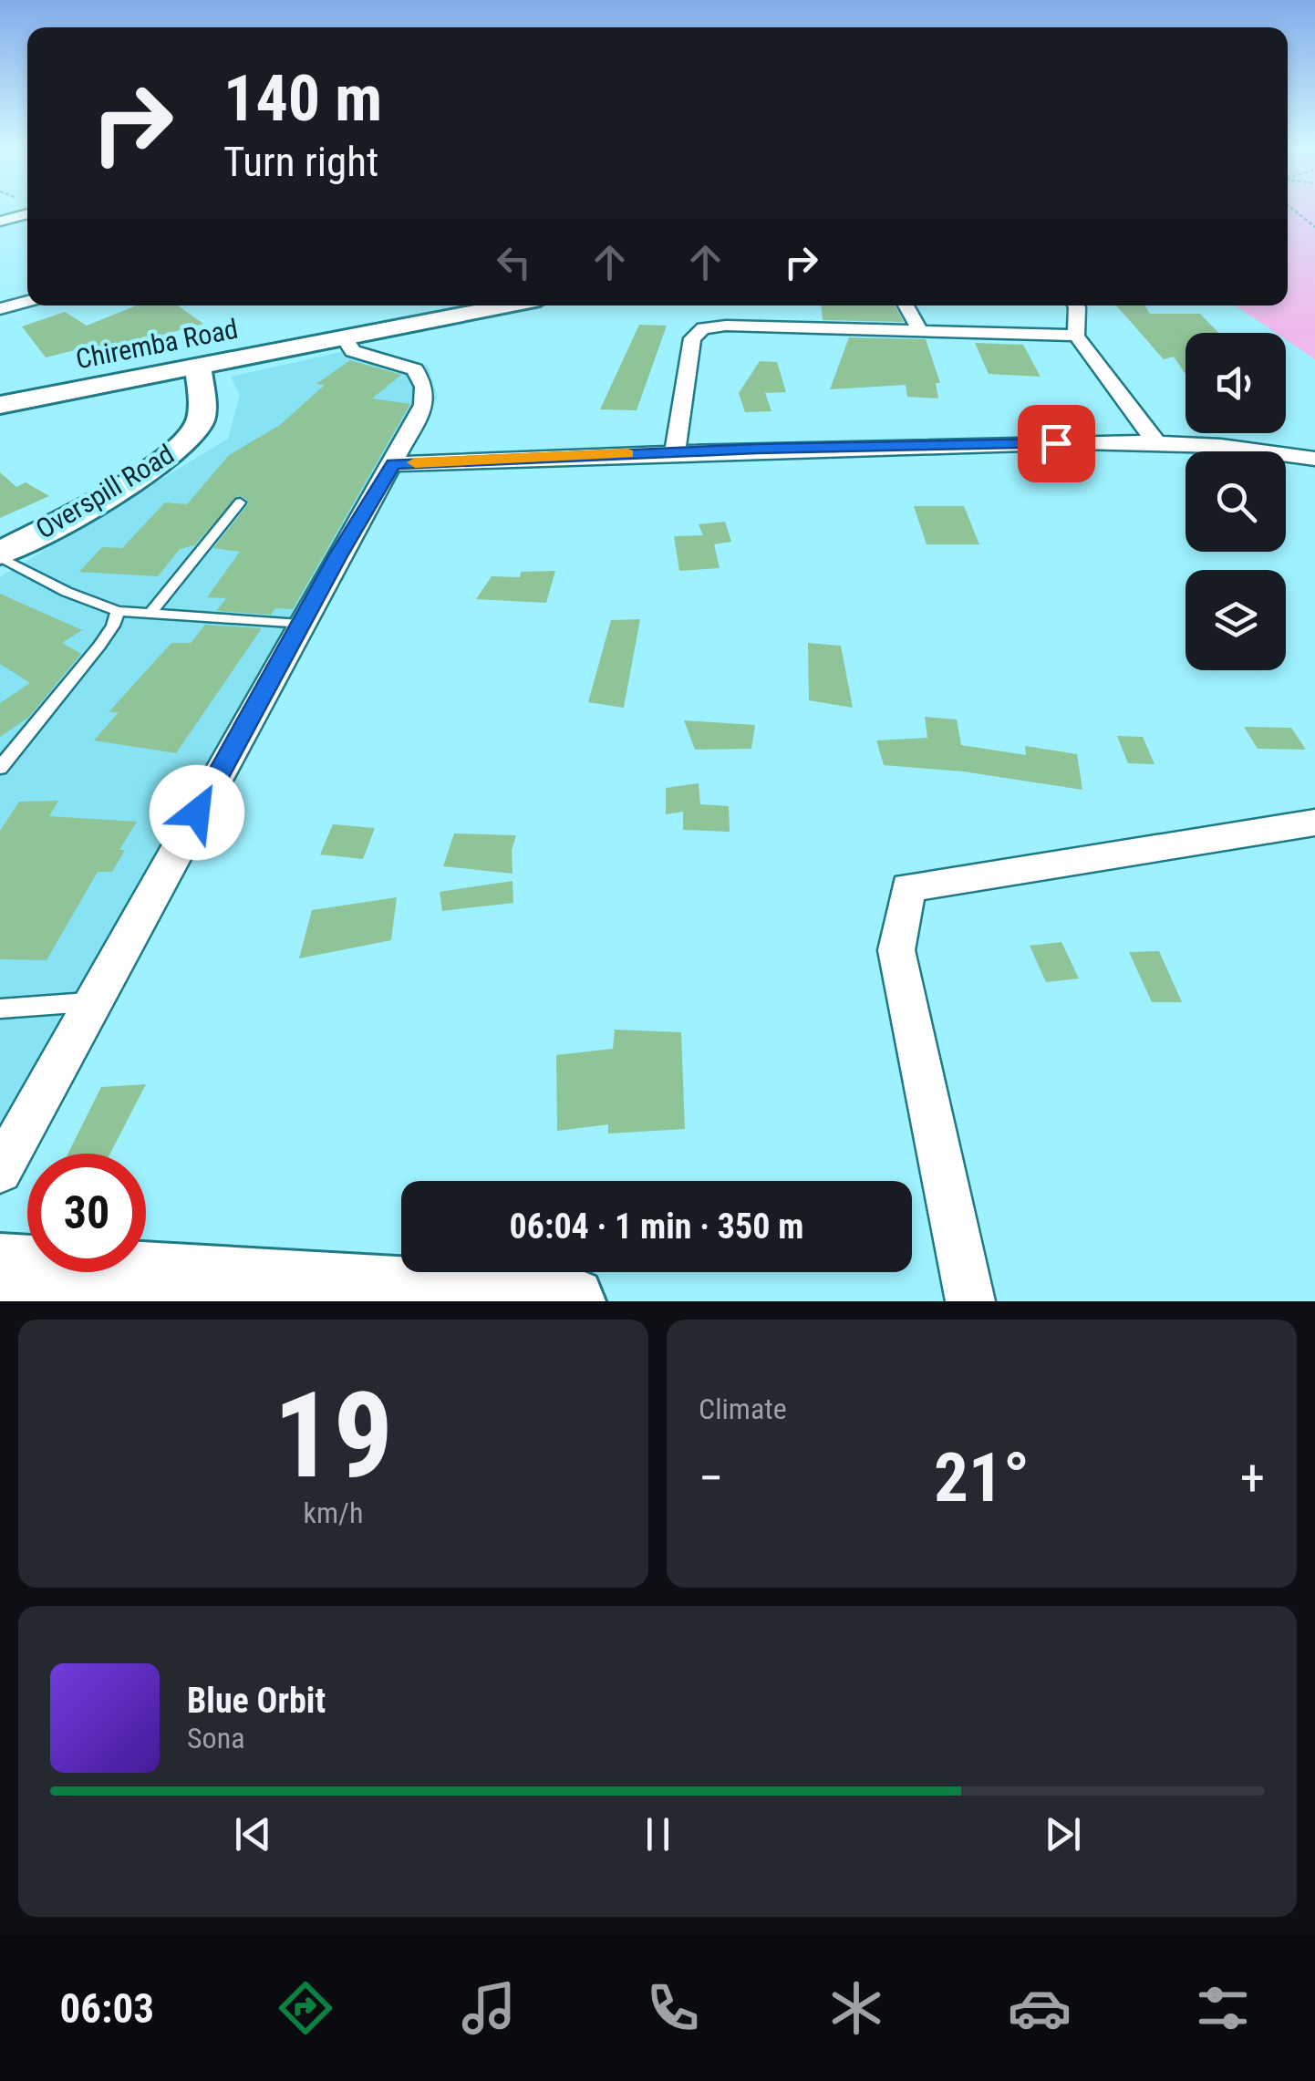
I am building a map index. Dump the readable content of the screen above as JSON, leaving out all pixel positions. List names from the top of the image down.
{
  "streets": {
    "street": ["Chiremba Road", "Overspill Road"]
  },
  "crossings": [
    ["Chiremba Road", "Overspill Road"]
  ],
  "page": {
    "turn": ["140 m", "Turn right"],
    "limit": "30",
    "trip": "06:04 · 1 min · 350 m",
    "tile": [
      ["19", "km/h"],
      "Climate"
    ],
    "heat": ["−", "21°", "+"],
    "song": ["Blue Orbit", "Sona"],
    "tabs": "06:03"
  }
}
